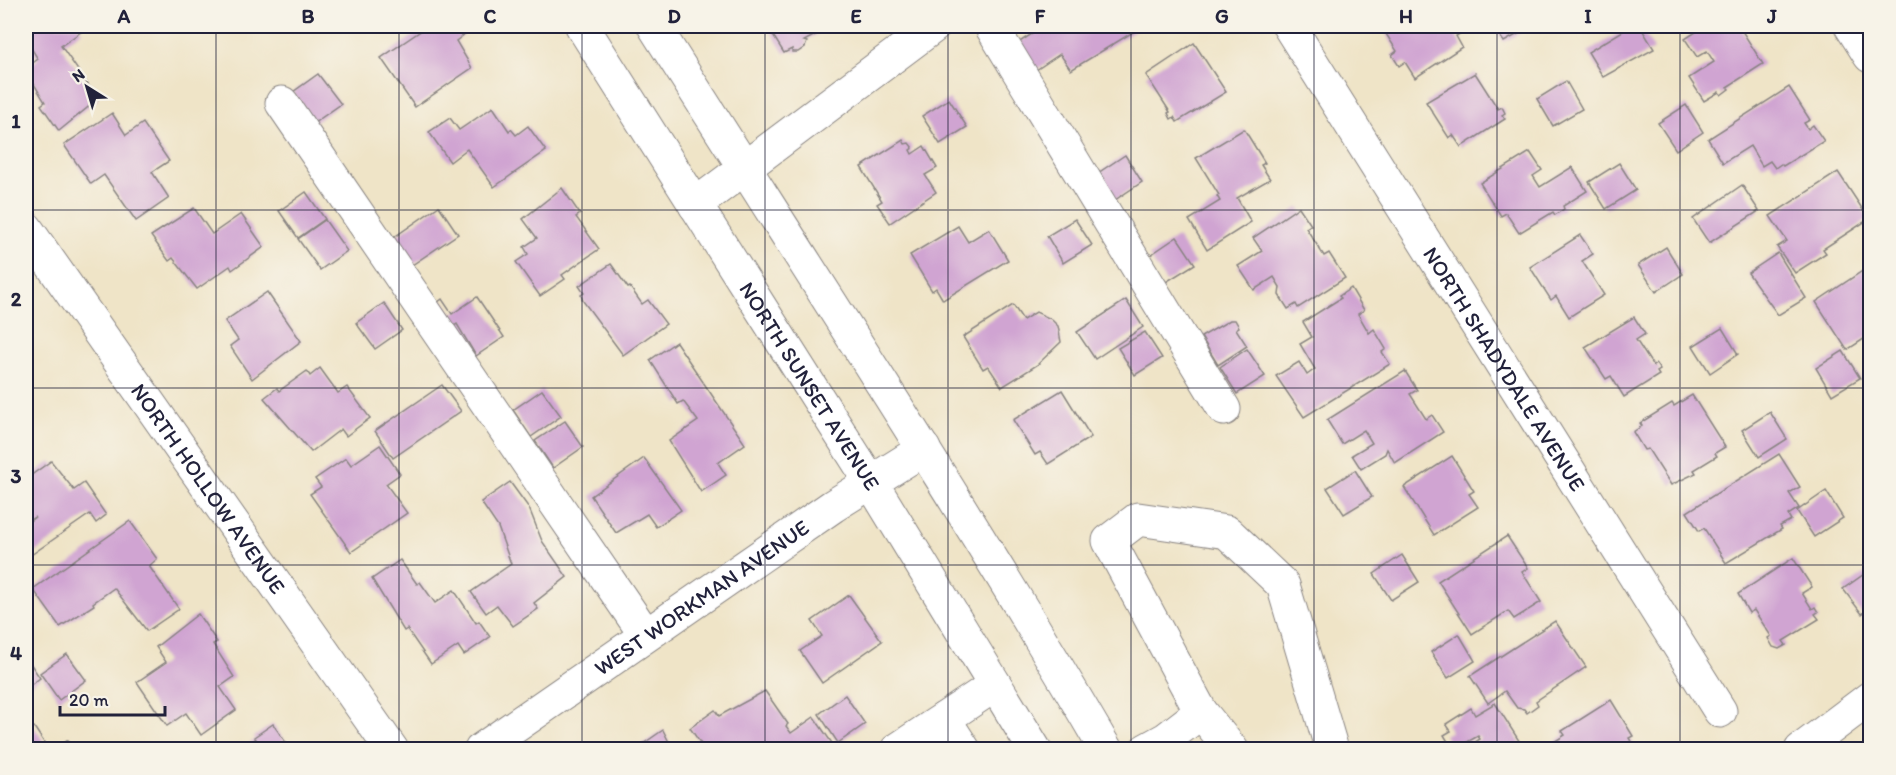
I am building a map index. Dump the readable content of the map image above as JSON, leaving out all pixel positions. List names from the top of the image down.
{
  "streets": {
    "street": [
      "NORTH SHADYDALE AVENUE",
      "NORTH SUNSET AVENUE",
      "NORTH HOLLOW AVENUE",
      "WEST WORKMAN AVENUE"
    ]
  },
  "crossings": [
    ["NORTH SUNSET AVENUE", "WEST WORKMAN AVENUE"]
  ],
  "scale_bar": "20 m",
  "north": "top left",
  "grid": {
    "columns": [
      "A",
      "B",
      "C",
      "D",
      "E",
      "F",
      "G",
      "H",
      "I",
      "J"
    ],
    "rows": [
      "1",
      "2",
      "3",
      "4"
    ]
  }
}
